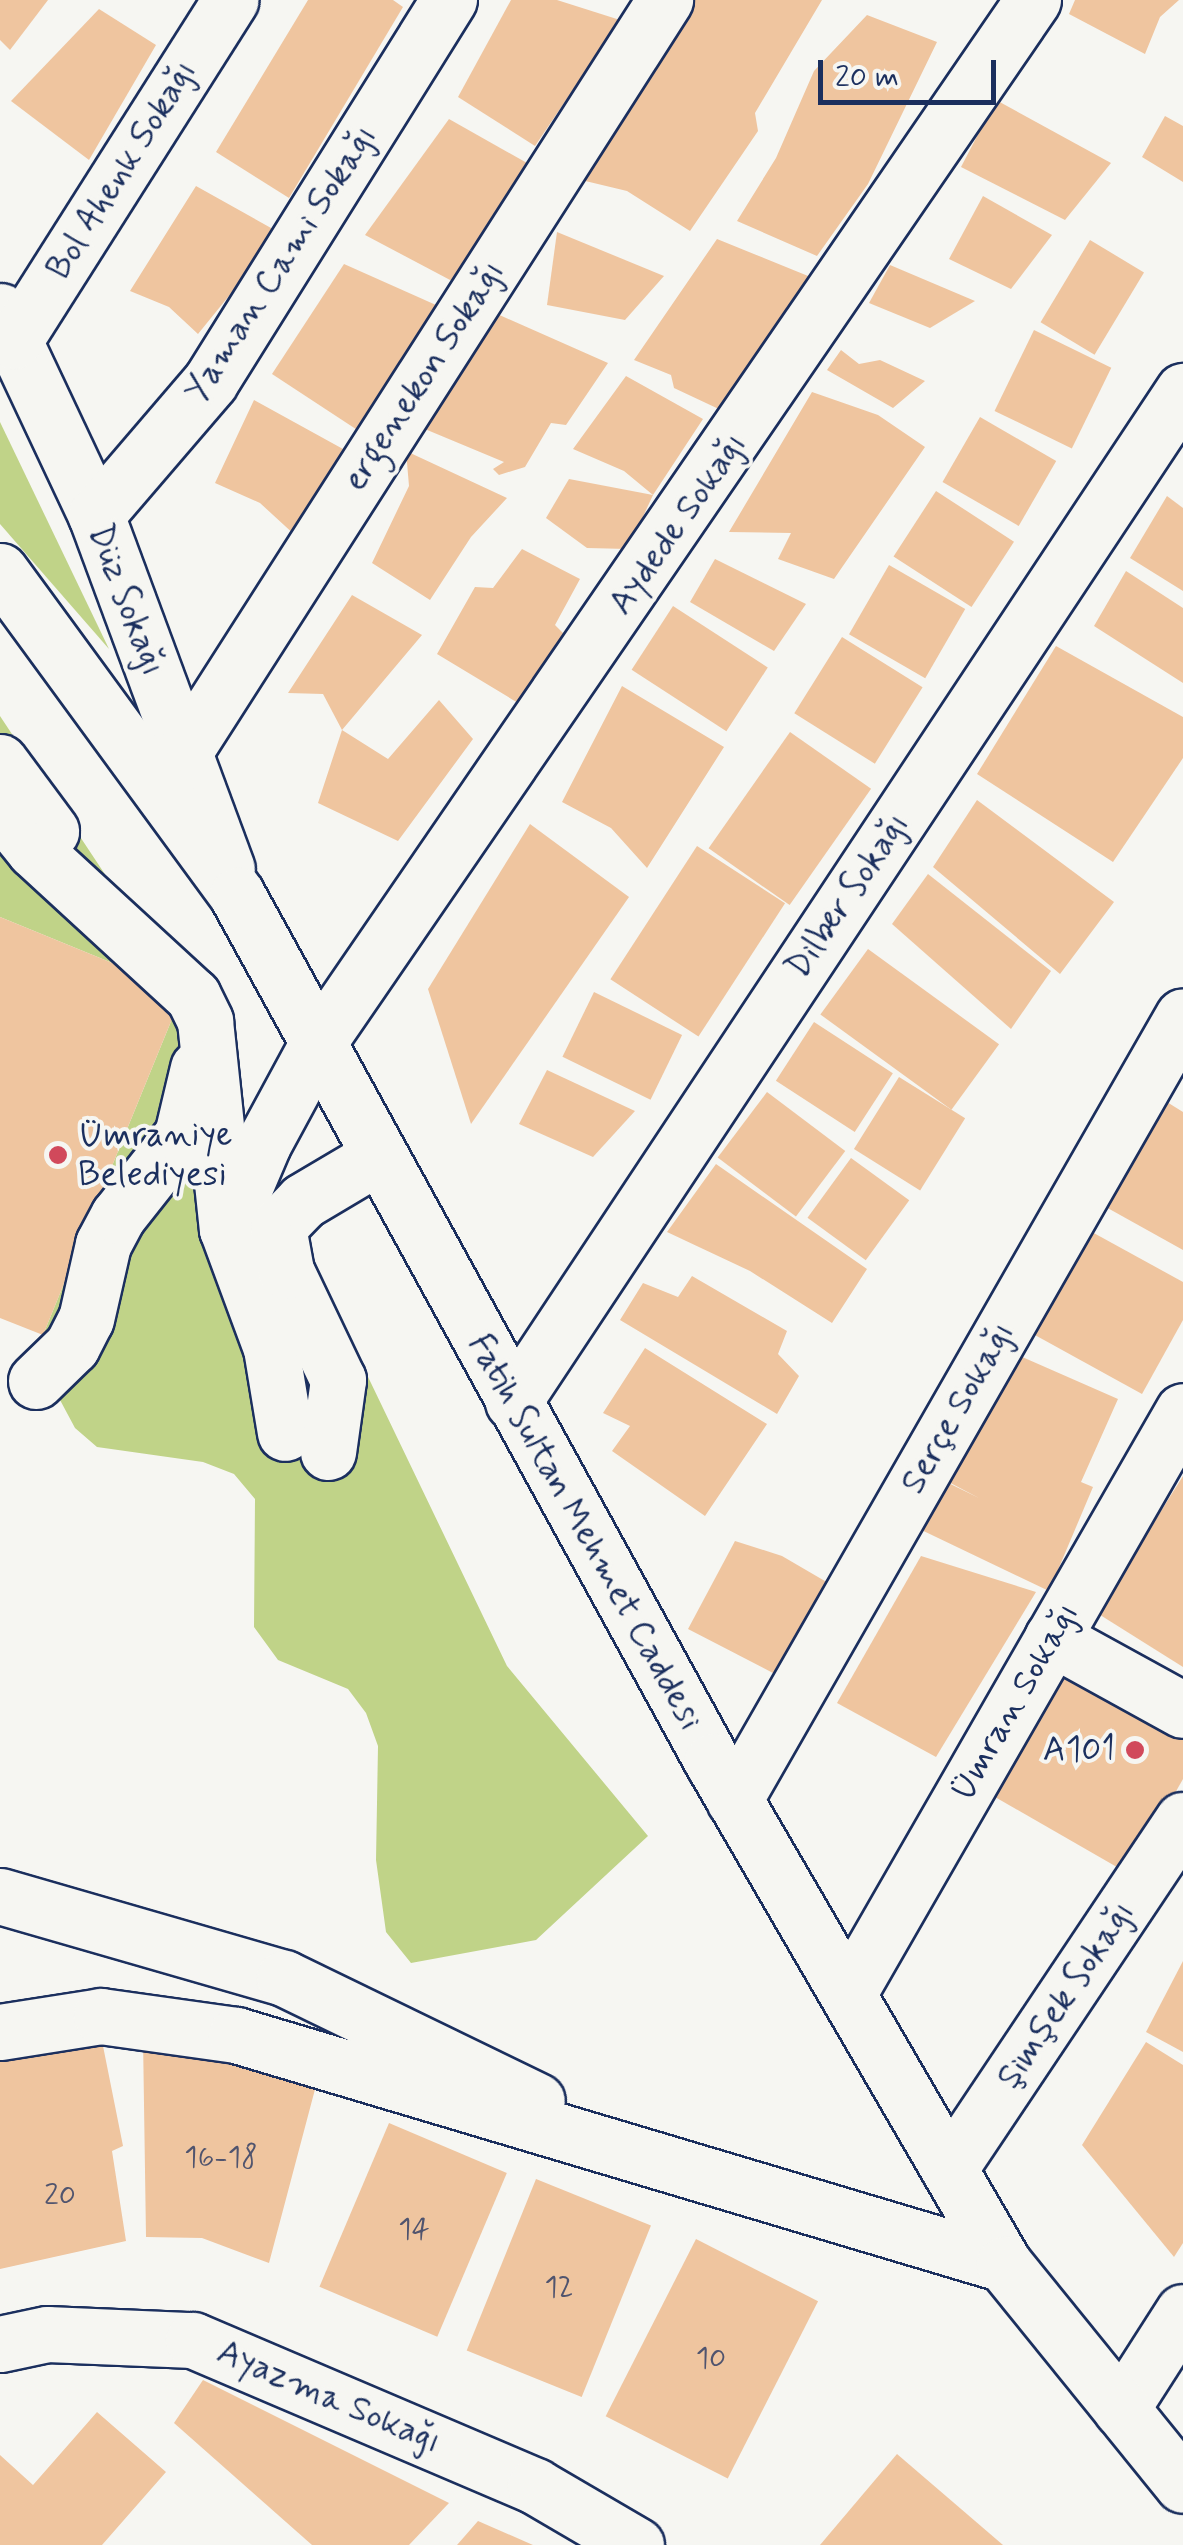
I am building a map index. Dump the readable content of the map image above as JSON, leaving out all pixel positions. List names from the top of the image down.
{
  "streets": {
    "street": [
      "Bol Ahenk Sokağı",
      "Yaman Cami Sokağı",
      "ergenekon Sokağı",
      "Aydede Sokağı",
      "Düz Sokağı",
      "Dilber Sokağı",
      "Serçe Sokağı",
      "Fatih Sultan Mehmet Caddesi",
      "Ümran Sokağı",
      "Şimşek Sokağı",
      "Ayazma Sokağı"
    ]
  },
  "crossings": [
    ["Bol Ahenk Sokağı", "Düz Sokağı"],
    ["Yaman Cami Sokağı", "Düz Sokağı"],
    ["ergenekon Sokağı", "Düz Sokağı"],
    ["Aydede Sokağı", "Fatih Sultan Mehmet Caddesi"],
    ["Düz Sokağı", "Fatih Sultan Mehmet Caddesi"],
    ["Dilber Sokağı", "Fatih Sultan Mehmet Caddesi"],
    ["Serçe Sokağı", "Fatih Sultan Mehmet Caddesi"],
    ["Fatih Sultan Mehmet Caddesi", "Ümran Sokağı"],
    ["Fatih Sultan Mehmet Caddesi", "Şimşek Sokağı"]
  ],
  "places": ["Ümraniye Belediyesi", "A101"],
  "house_numbers": [
    "16-18",
    "20",
    "14",
    "12",
    "10"
  ],
  "scale_bar": "20 m"
}
